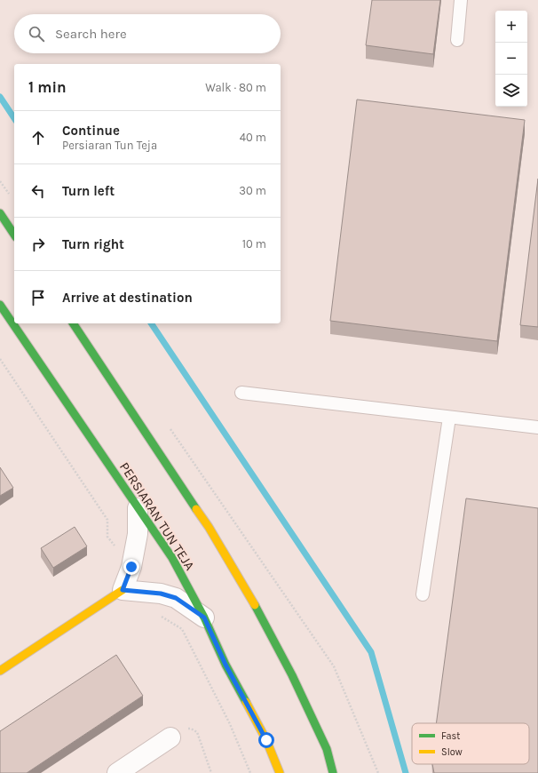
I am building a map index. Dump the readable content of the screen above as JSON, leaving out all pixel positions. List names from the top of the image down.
{
  "streets": {
    "main road": ["PERSIARAN TUN TEJA"]
  },
  "legend": ["Fast", "Slow"],
  "page": {
    "map_buttons": ["+", "−"],
    "search": "Search here",
    "heading": ["1 min", "Walk · 80 m"],
    "list": [
      ["Continue", "Persiaran Tun Teja", "40 m"],
      ["Turn left", "30 m"],
      ["Turn right", "10 m"],
      "Arrive at destination"
    ]
  }
}
